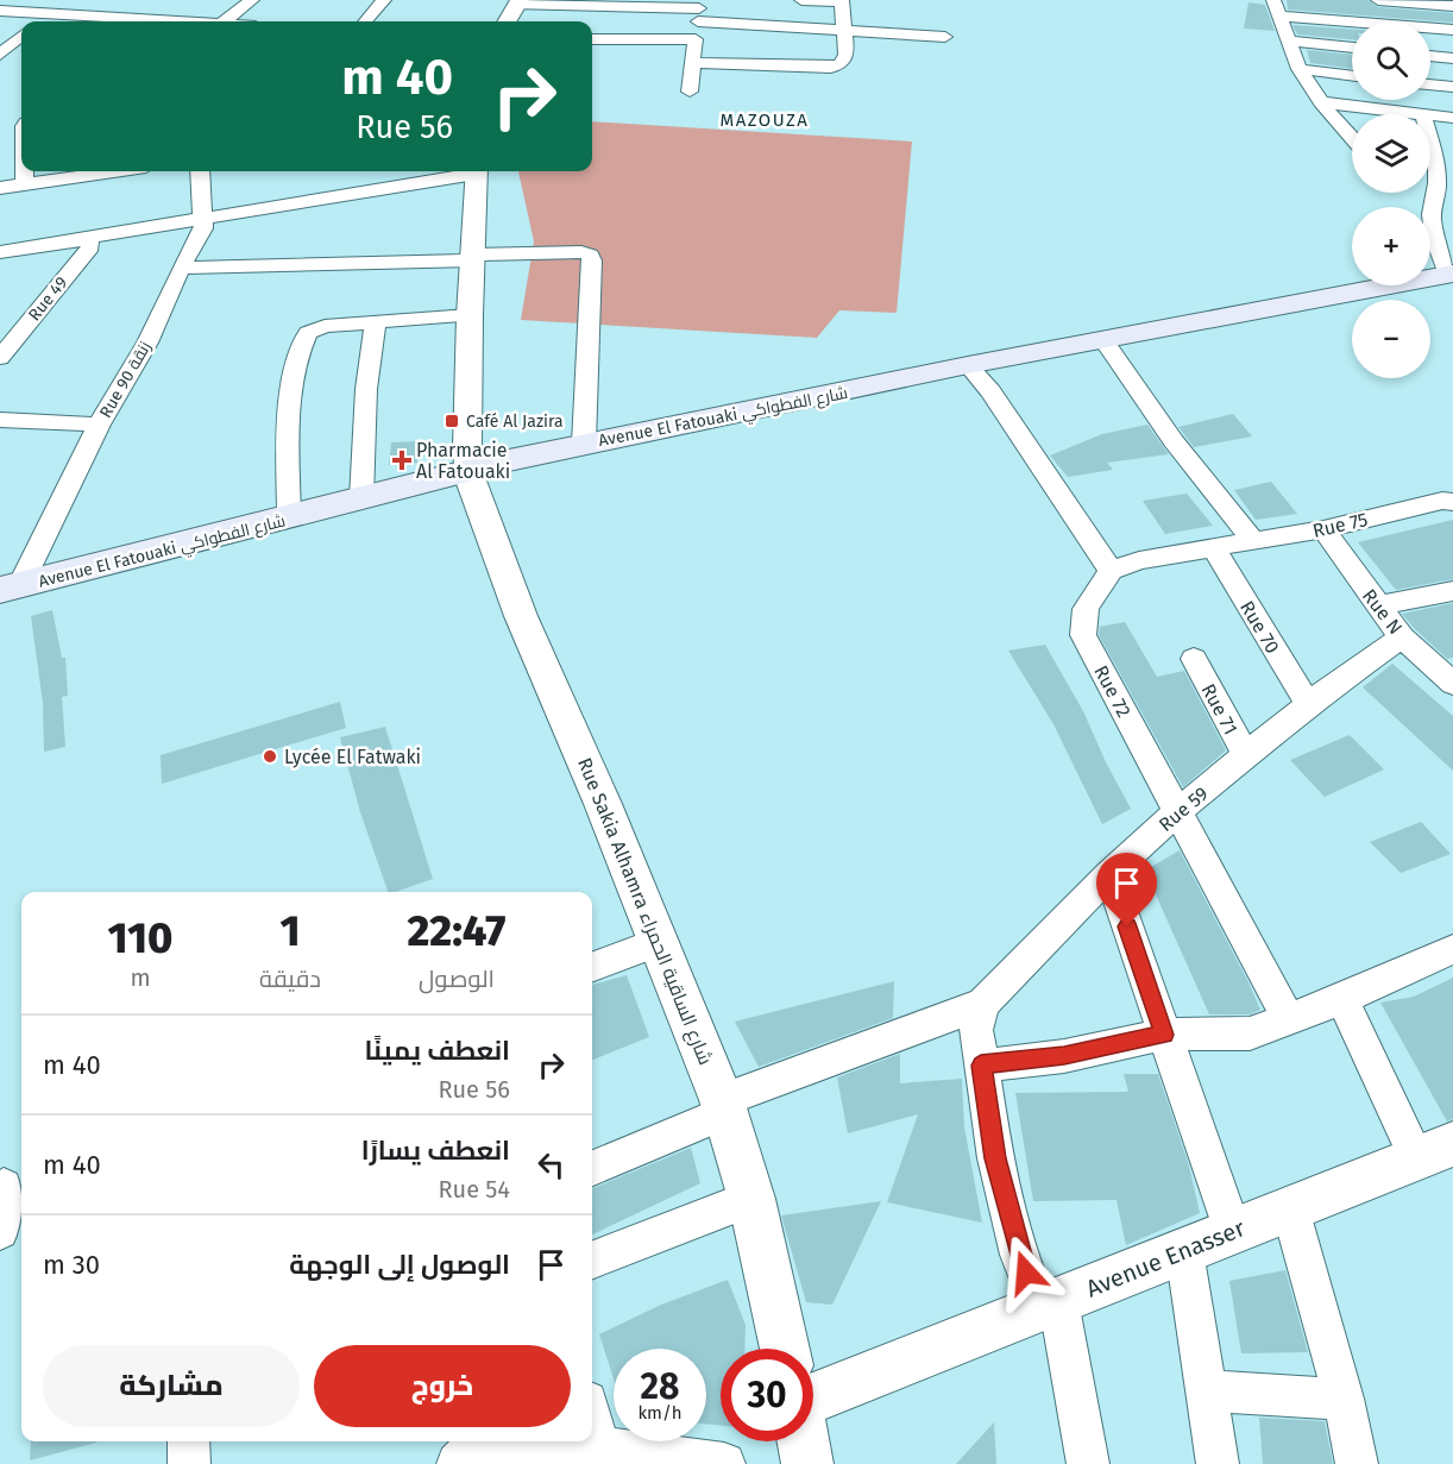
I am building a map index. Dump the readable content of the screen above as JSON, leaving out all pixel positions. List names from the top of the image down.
{
  "streets": {
    "main road": ["Avenue El Fatouaki شارع الفطواكي"],
    "street": [
      "Rue 49",
      "Rue 90 زنقة",
      "Rue 75",
      "Rue N",
      "Rue 70",
      "Rue 72",
      "Rue 71",
      "Rue 59",
      "Rue Sakia Alhamra شارع الساقية الحمراء",
      "Avenue Enasser"
    ]
  },
  "crossings": [
    ["Rue 90 زنقة", "Avenue El Fatouaki شارع الفطواكي"],
    ["Avenue El Fatouaki شارع الفطواكي", "Rue Sakia Alhamra شارع الساقية الحمراء"],
    ["Rue 75", "Rue N"],
    ["Rue 75", "Rue 70"],
    ["Rue 75", "Rue 72"],
    ["Rue N", "Rue 59"],
    ["Rue 70", "Rue 59"],
    ["Rue 72", "Rue 59"],
    ["Rue 71", "Rue 59"]
  ],
  "districts": ["MAZOUZA"],
  "places": {
    "transit": ["Café Al Jazira"],
    "health": ["Pharmacie Al Fatouaki"],
    "other": ["Lycée El Fatwaki"]
  },
  "page": {
    "map_buttons": ["+", "−"],
    "turn": ["40 m", "Rue 56"],
    "eta": [
      "22:47",
      "الوصول",
      "1",
      "دقيقة",
      "110",
      "m"
    ],
    "list": [
      {
        "name": "انعطف يمينًا",
        "note": "Rue 56",
        "value": "40 m"
      },
      {
        "name": "انعطف يسارًا",
        "note": "Rue 54",
        "value": "40 m"
      },
      {
        "name": "الوصول إلى الوجهة",
        "value": "30 m"
      }
    ],
    "buttons": ["خروج", "مشاركة"],
    "speed": "28 km/h",
    "limit": "30"
  }
}
